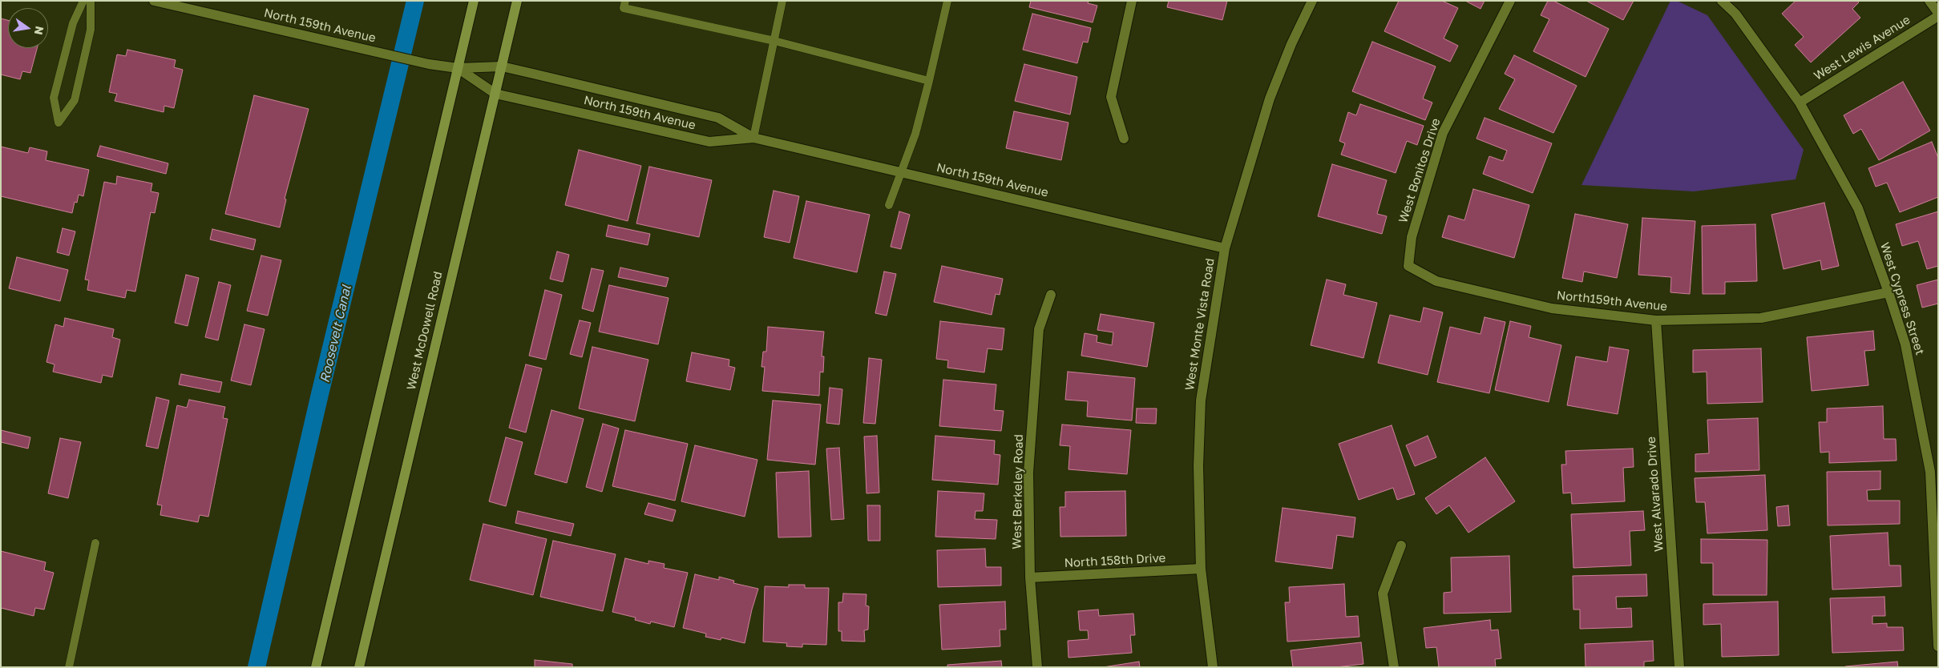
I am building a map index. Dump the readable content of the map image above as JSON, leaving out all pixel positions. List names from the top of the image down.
{
  "streets": {
    "main road": ["West McDowell Road"],
    "street": [
      "North 159th Avenue",
      "West Lewis Avenue",
      "West Bonitos Drive",
      "West Cypress Street",
      "North159th Avenue",
      "West Monte Vista Road",
      "West Berkeley Road",
      "West Alvarado Drive",
      "North 158th Drive"
    ]
  },
  "crossings": [
    ["North 159th Avenue", "West Monte Vista Road"],
    ["North 159th Avenue", "West McDowell Road"],
    ["West Lewis Avenue", "West Cypress Street"],
    ["West Bonitos Drive", "North159th Avenue"],
    ["West Cypress Street", "North159th Avenue"],
    ["North159th Avenue", "West Alvarado Drive"],
    ["West Monte Vista Road", "North 158th Drive"],
    ["West Berkeley Road", "North 158th Drive"]
  ],
  "water": ["Roosevelt Canal"],
  "north": "right"
}
